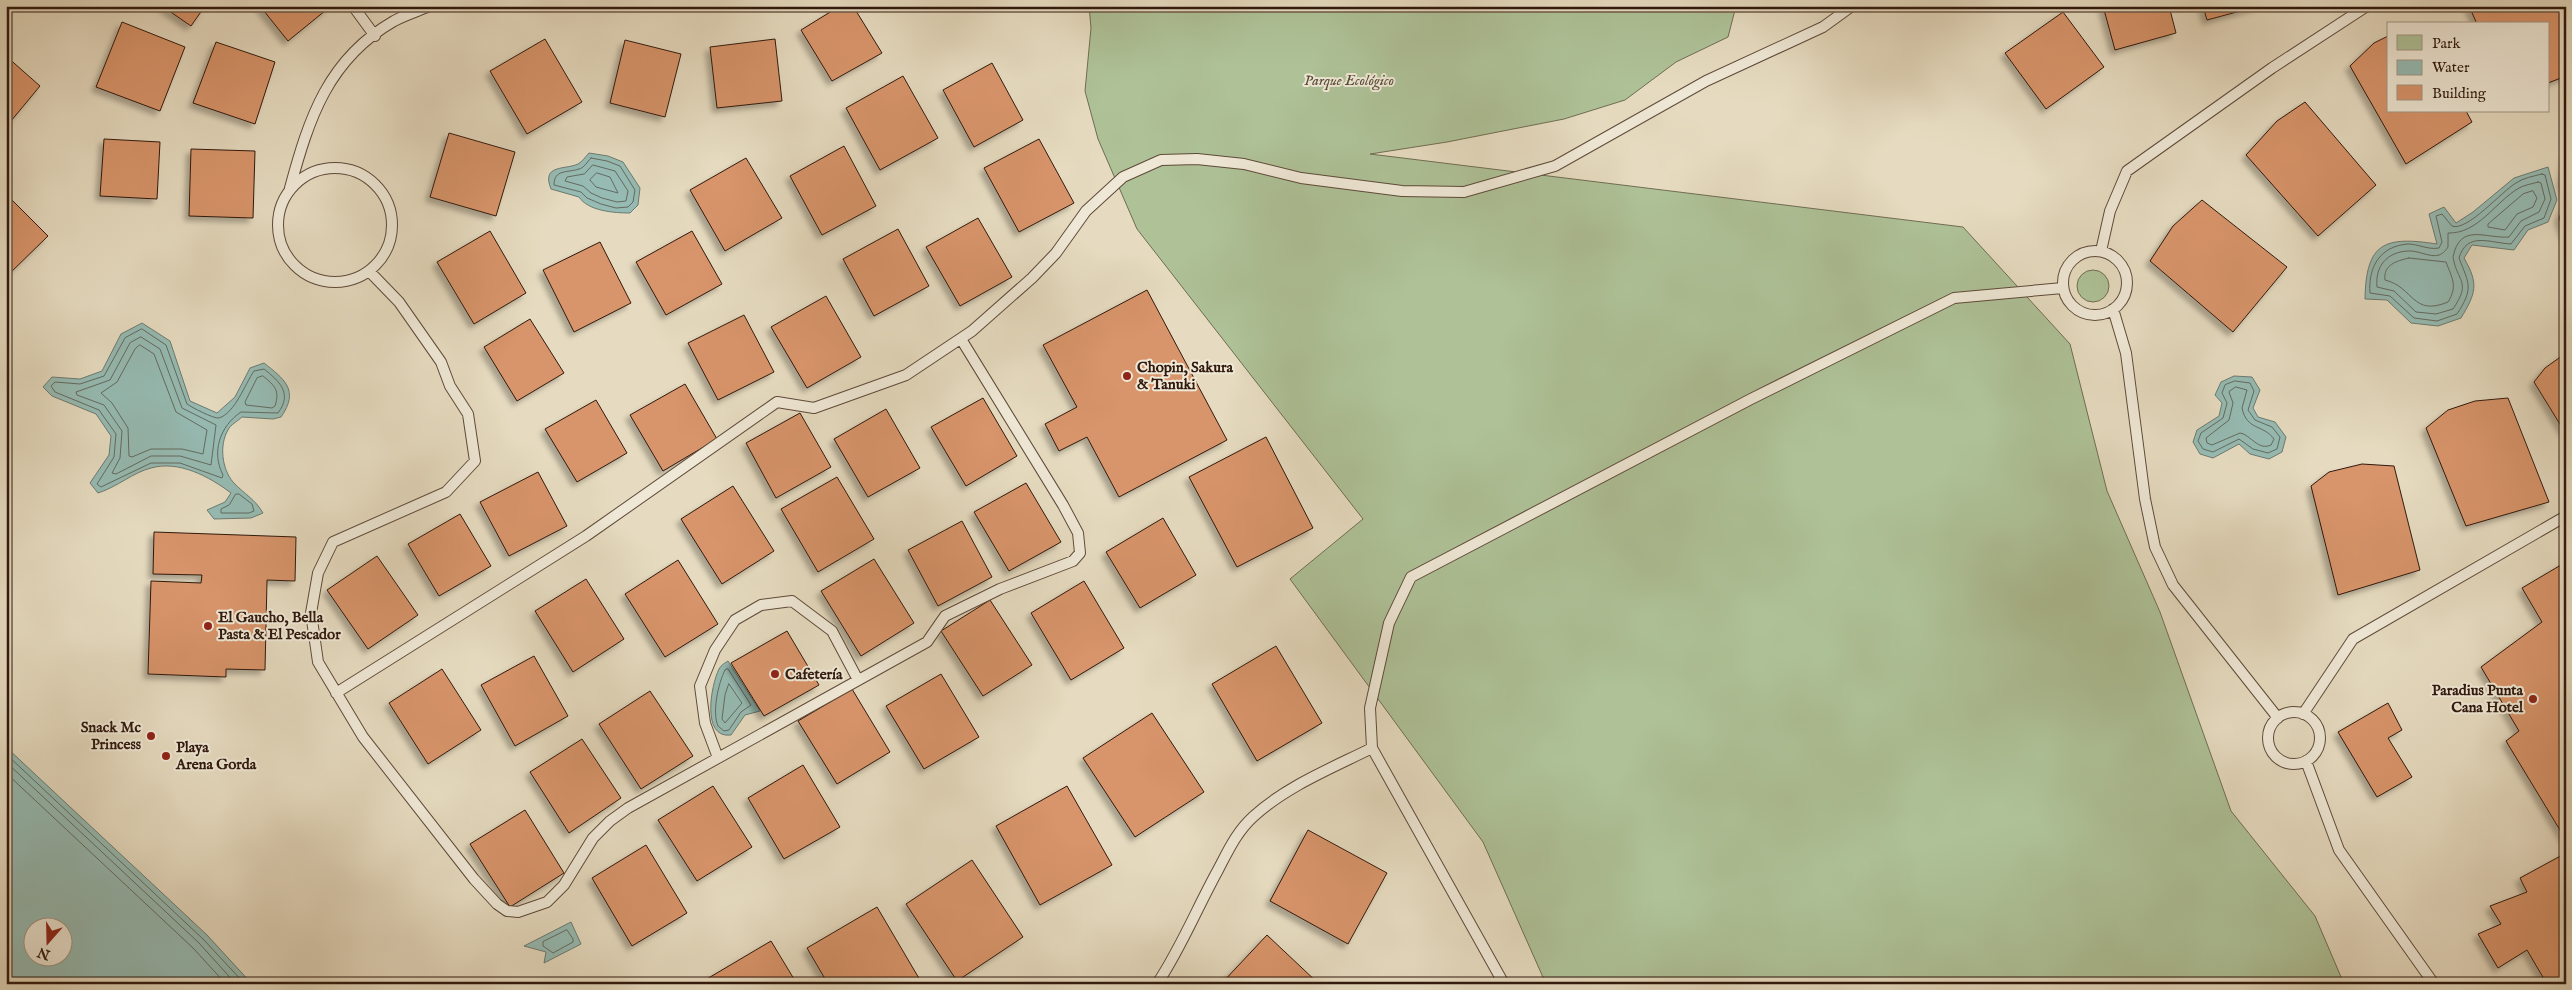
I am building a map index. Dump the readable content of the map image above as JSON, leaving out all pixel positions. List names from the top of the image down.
{
  "parks": ["Parque Ecológico"],
  "places": [
    "Chopin, Sakura & Tanuki",
    "El Gaucho, Bella Pasta & El Pescador",
    "Cafetería",
    "Paradius Punta Cana Hotel",
    "Snack Mc Princess",
    "Playa Arena Gorda"
  ],
  "legend": ["Park", "Water", "Building"],
  "north": "bottom"
}
